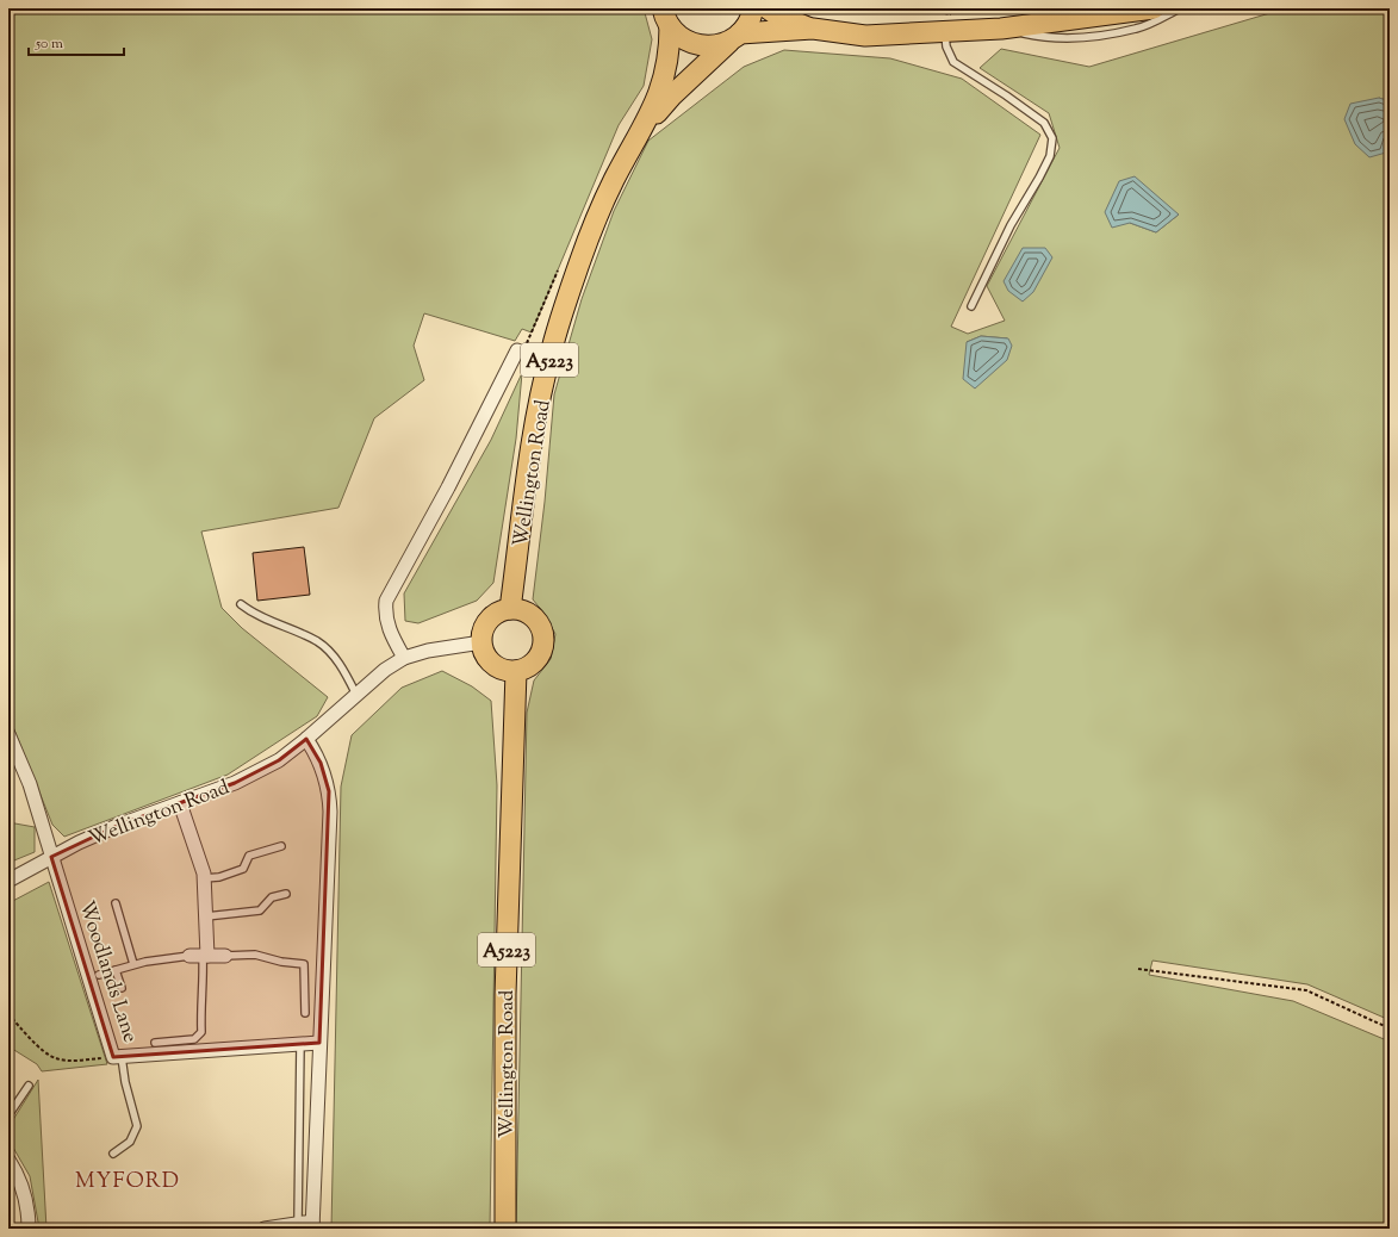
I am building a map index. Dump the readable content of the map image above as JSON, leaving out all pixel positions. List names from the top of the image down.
{
  "streets": {
    "main road": ["A5223", "Wellington Road"],
    "street": ["Woodlands Lane"]
  },
  "crossings": [
    ["Wellington Road", "Woodlands Lane"]
  ],
  "districts": ["MYFORD"],
  "scale_bar": "50 m"
}
